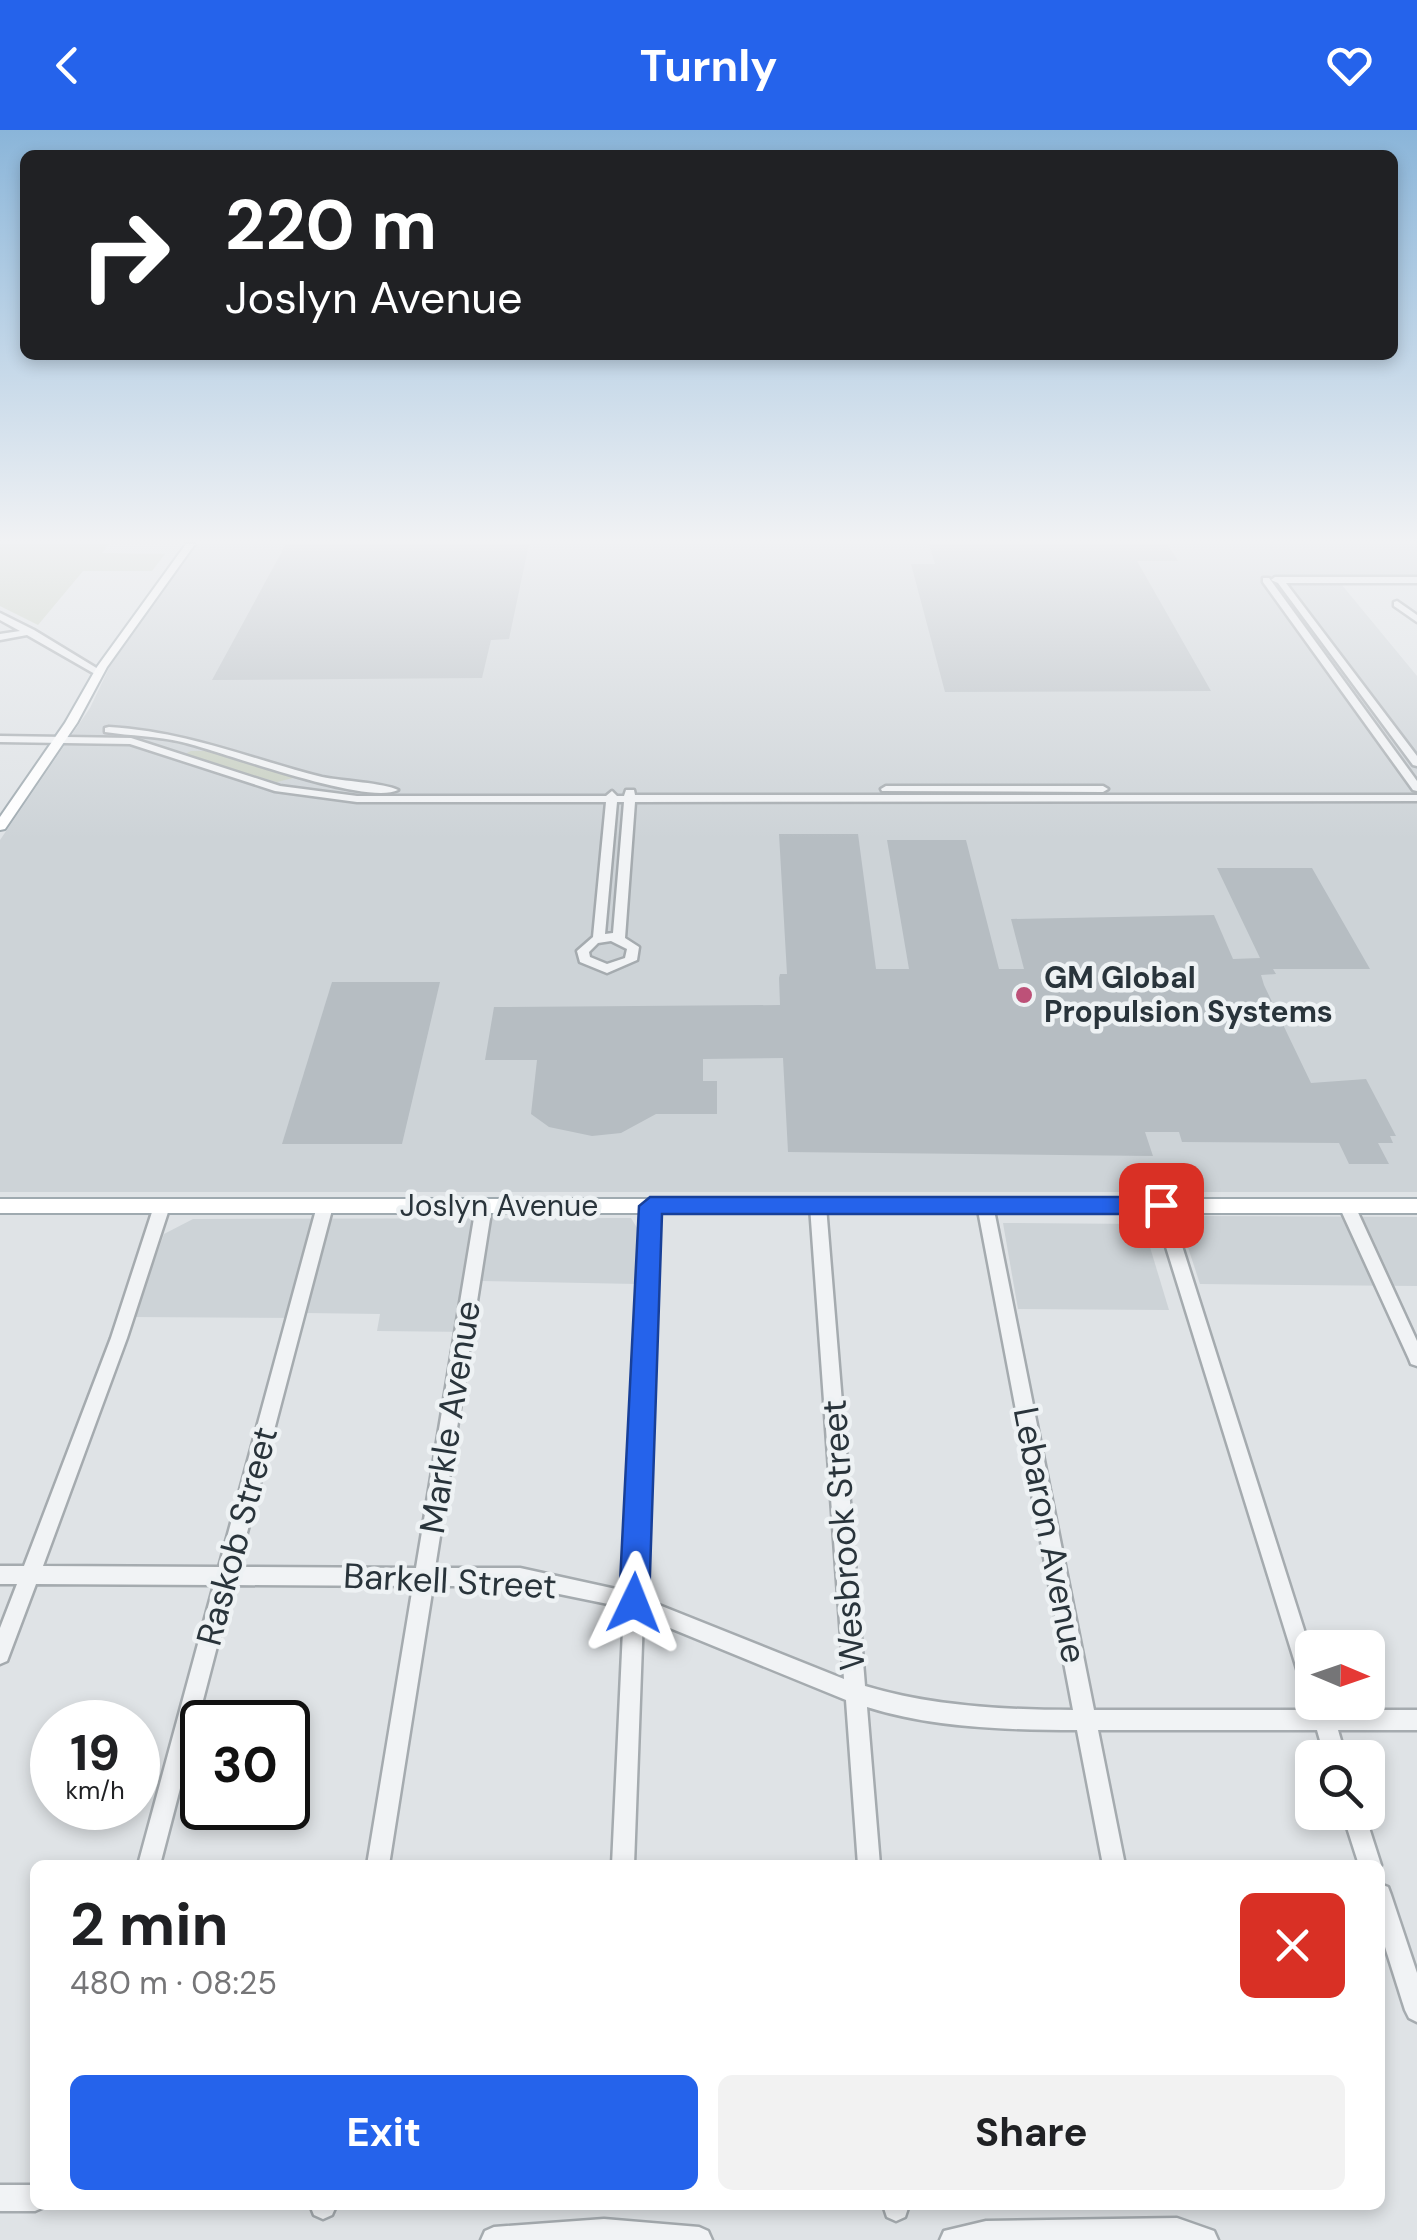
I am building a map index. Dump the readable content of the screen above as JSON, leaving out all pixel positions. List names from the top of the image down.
{
  "streets": {
    "main road": ["Joslyn Avenue"],
    "street": [
      "Markle Avenue",
      "Wesbrook Street",
      "Lebaron Avenue",
      "Raskob Street",
      "Barkell Street"
    ]
  },
  "crossings": [
    ["Joslyn Avenue", "Markle Avenue"],
    ["Joslyn Avenue", "Wesbrook Street"],
    ["Joslyn Avenue", "Lebaron Avenue"],
    ["Joslyn Avenue", "Raskob Street"],
    ["Markle Avenue", "Barkell Street"],
    ["Wesbrook Street", "Barkell Street"],
    ["Lebaron Avenue", "Barkell Street"],
    ["Raskob Street", "Barkell Street"]
  ],
  "places": ["GM Global Propulsion Systems"],
  "north": "right",
  "page": {
    "header": "Turnly",
    "turn": ["220 m", "Joslyn Avenue"],
    "speed": "19 km/h",
    "limit": "30",
    "heading": ["2 min", "480 m · 08:25"],
    "buttons": ["Exit", "Share"]
  }
}
